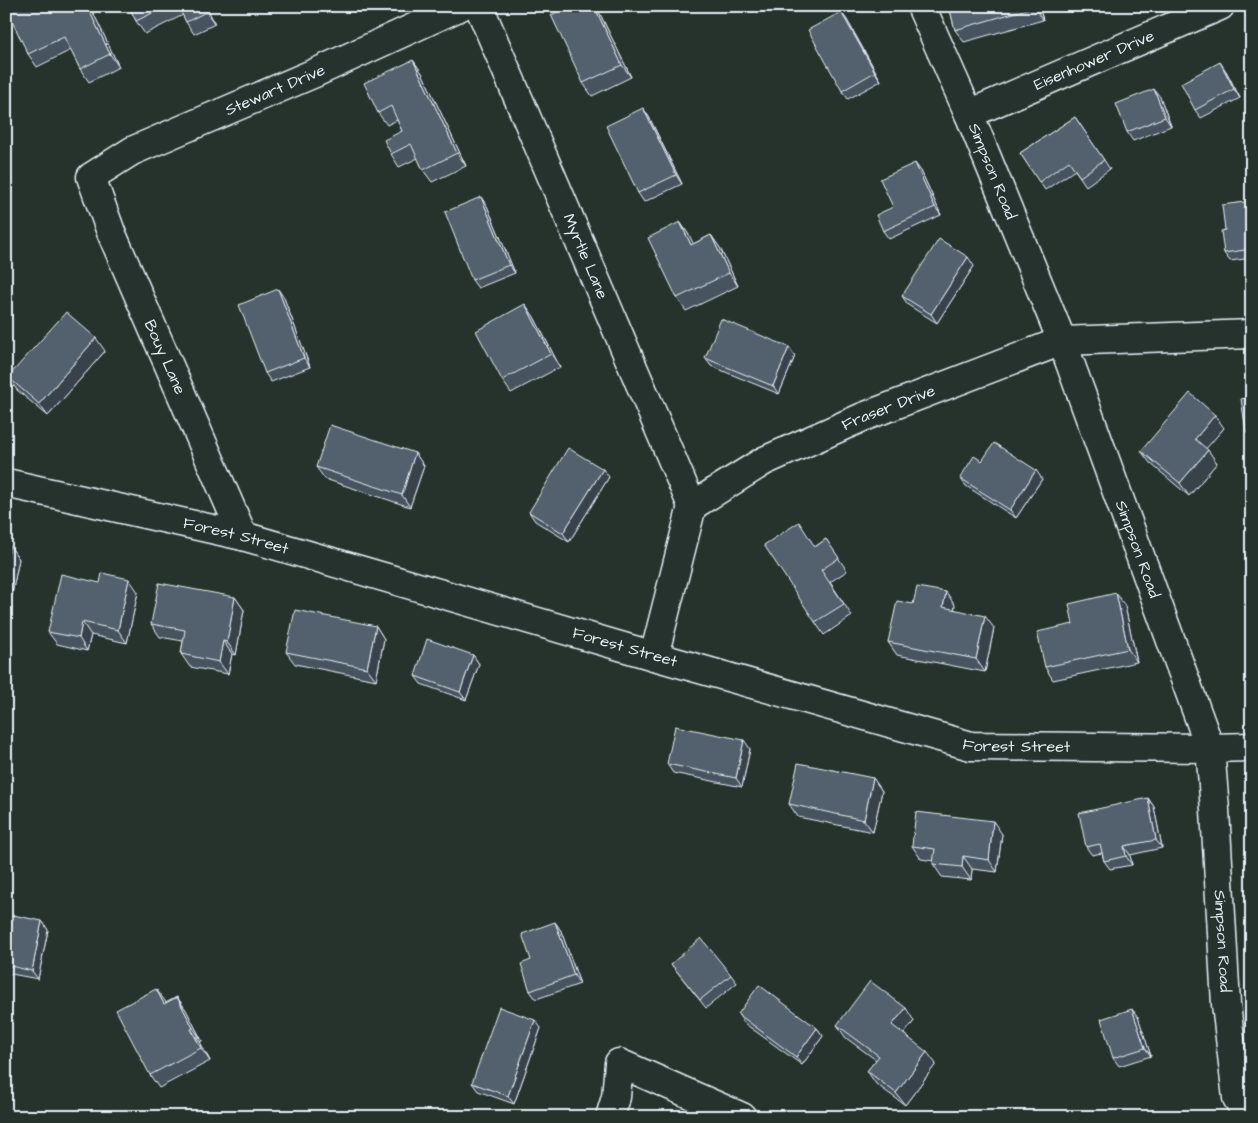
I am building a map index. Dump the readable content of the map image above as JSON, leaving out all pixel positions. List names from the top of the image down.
{
  "streets": {
    "street": [
      "Eisenhower Drive",
      "Stewart Drive",
      "Simpson Road",
      "Myrtle Lane",
      "Bouy Lane",
      "Fraser Drive",
      "Forest Street"
    ]
  },
  "crossings": [
    ["Eisenhower Drive", "Simpson Road"],
    ["Stewart Drive", "Bouy Lane"],
    ["Simpson Road", "Fraser Drive"],
    ["Simpson Road", "Forest Street"],
    ["Myrtle Lane", "Fraser Drive"],
    ["Bouy Lane", "Forest Street"]
  ]
}
